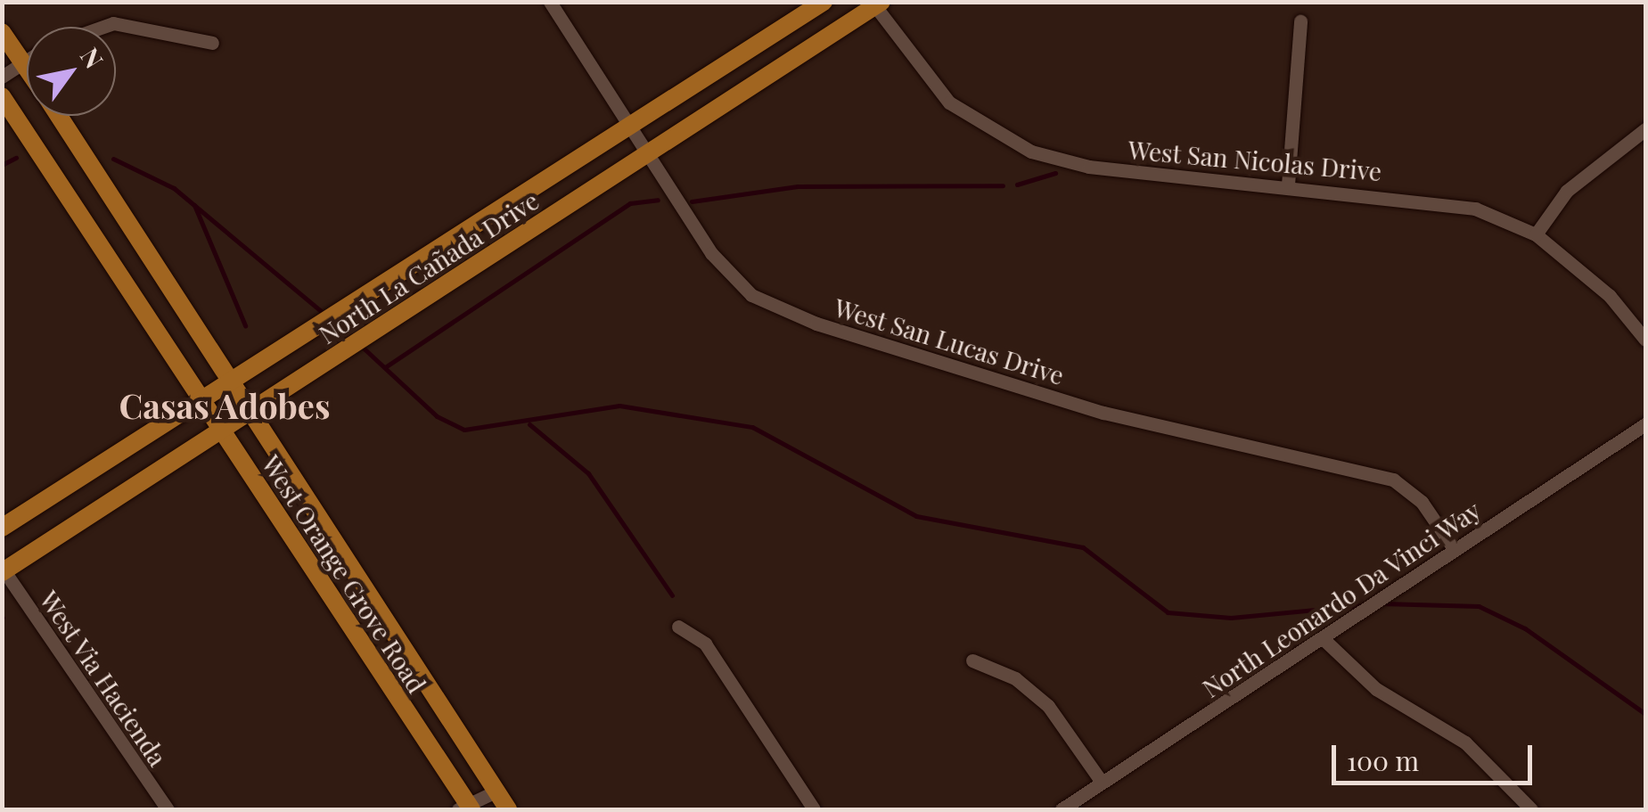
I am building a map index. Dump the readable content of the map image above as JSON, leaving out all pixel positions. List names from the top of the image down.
{
  "streets": {
    "main road": ["North La Cañada Drive", "West Orange Grove Road"],
    "street": [
      "West San Nicolas Drive",
      "West San Lucas Drive",
      "North Leonardo Da Vinci Way",
      "West Via Hacienda"
    ]
  },
  "crossings": [
    ["West San Nicolas Drive", "North La Cañada Drive"],
    ["North La Cañada Drive", "West San Lucas Drive"],
    ["North La Cañada Drive", "West Orange Grove Road"],
    ["North La Cañada Drive", "West Via Hacienda"],
    ["West San Lucas Drive", "North Leonardo Da Vinci Way"]
  ],
  "districts": ["Casas Adobes"],
  "scale_bar": "100 m",
  "north": "top right"
}
